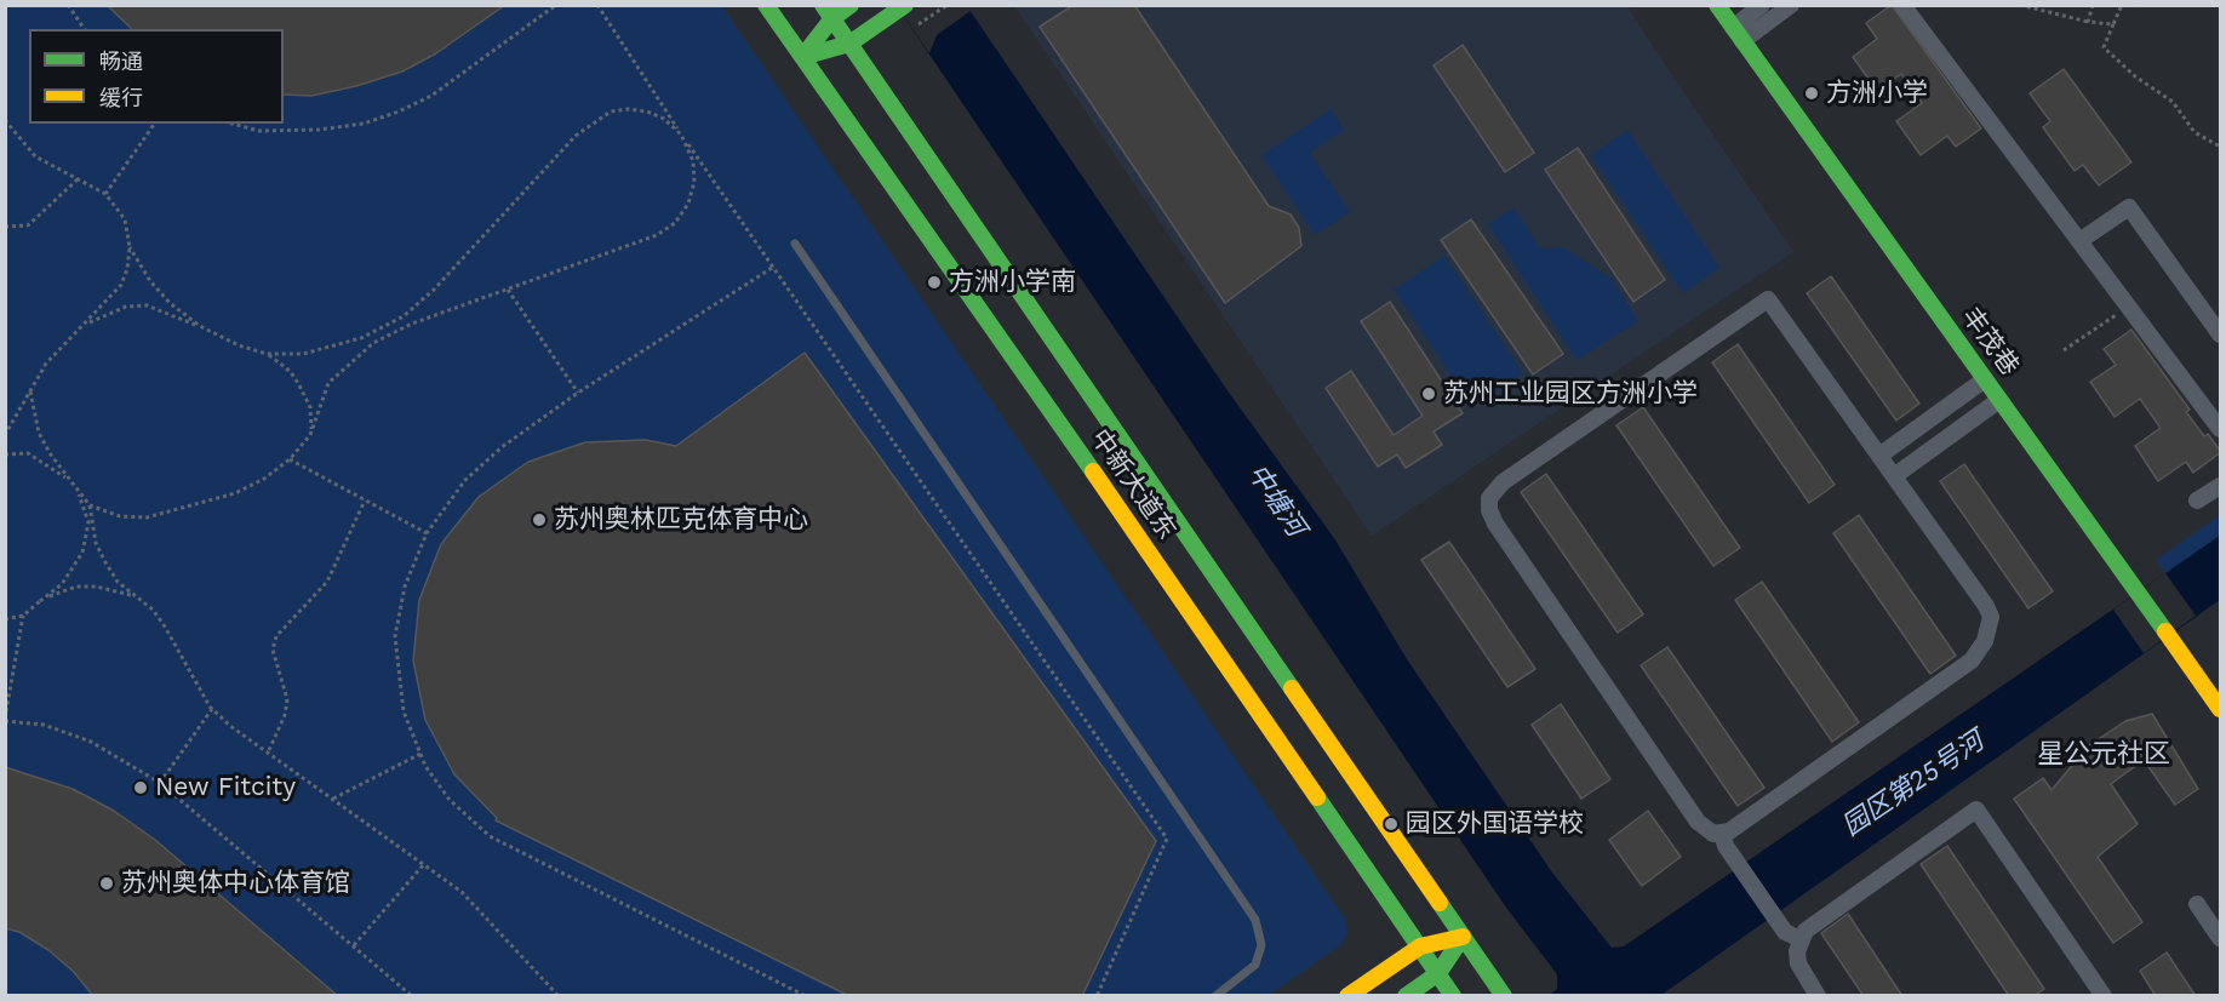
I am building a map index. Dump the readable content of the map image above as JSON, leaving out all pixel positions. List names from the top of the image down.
{
  "streets": {
    "main road": ["丰茂巷", "中新大道东"]
  },
  "districts": ["星公元社区"],
  "water": ["中塘河", "园区第25号河"],
  "places": [
    "方洲小学",
    "方洲小学南",
    "苏州工业园区方洲小学",
    "苏州奥林匹克体育中心",
    "New Fitcity",
    "园区外国语学校",
    "苏州奥体中心体育馆"
  ],
  "legend": ["畅通", "缓行"]
}
